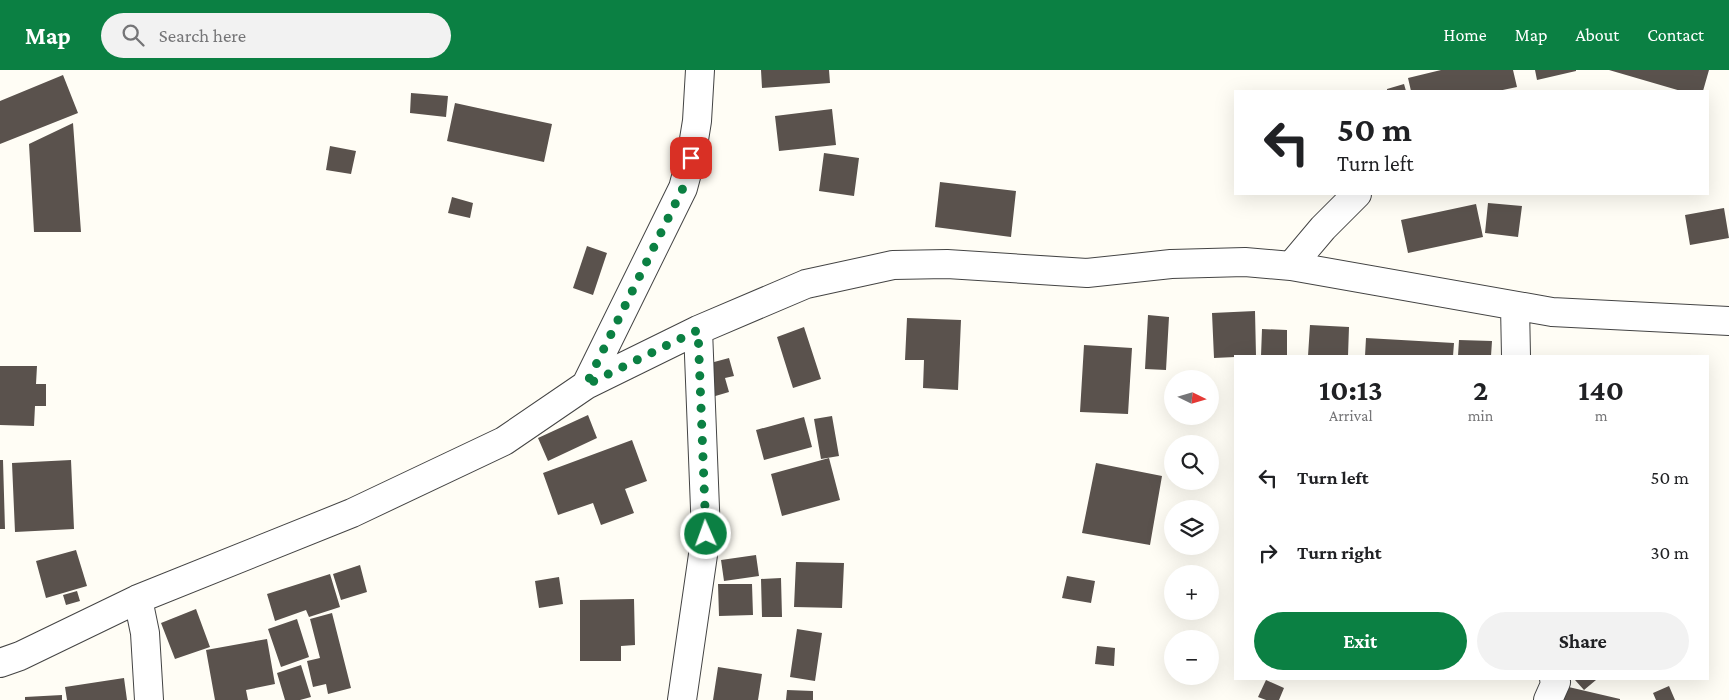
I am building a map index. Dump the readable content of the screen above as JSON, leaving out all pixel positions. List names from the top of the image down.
{
  "north": "right",
  "page": {
    "header": "Map",
    "search": "Search here",
    "nav": [
      "Home",
      "Map",
      "About",
      "Contact"
    ],
    "turn": ["50 m", "Turn left"],
    "eta": [
      "10:13",
      "Arrival",
      "2",
      "min",
      "140",
      "m"
    ],
    "map_buttons": ["+", "−"],
    "list": [
      {
        "name": "Turn left",
        "value": "50 m"
      },
      {
        "name": "Turn right",
        "value": "30 m"
      }
    ],
    "buttons": ["Exit", "Share"]
  }
}
